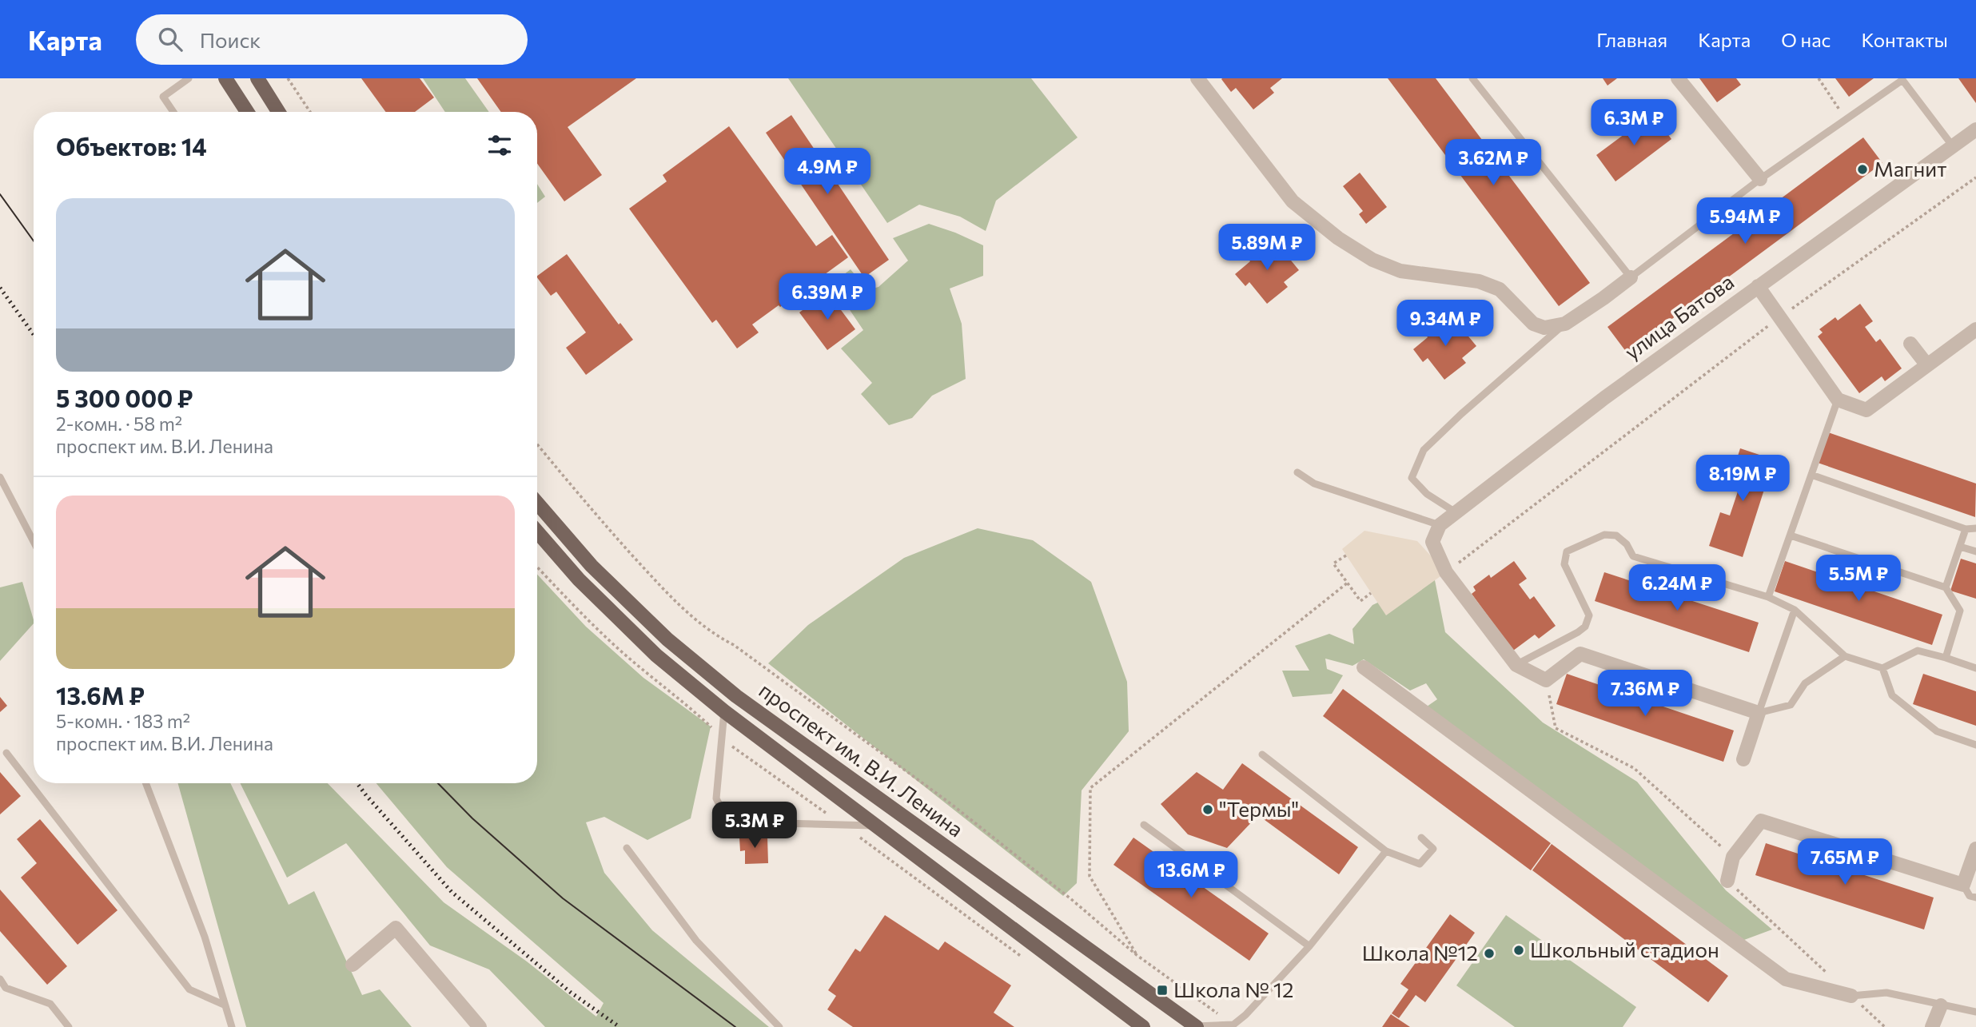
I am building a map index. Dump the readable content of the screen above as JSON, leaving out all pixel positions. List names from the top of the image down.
{
  "streets": {
    "main road": ["проспект им. В.И. Ленина"],
    "street": ["улица Батова"]
  },
  "places": {
    "other": [
      "Магнит",
      "\"Термы\"",
      "Школьный стадион",
      "Школа №12"
    ],
    "transit": ["Школа № 12"]
  },
  "page": {
    "header": "Карта",
    "search": "Поиск",
    "nav": [
      "Главная",
      "Карта",
      "О нас",
      "Контакты"
    ],
    "price": [
      "6.3M ₽",
      "3.62M ₽",
      "4.9M ₽",
      "5.94M ₽",
      "5.89M ₽",
      "6.39M ₽",
      "9.34M ₽",
      "8.19M ₽",
      "5.5M ₽",
      "6.24M ₽",
      "7.36M ₽",
      "5.3M ₽",
      "7.65M ₽",
      "13.6M ₽"
    ],
    "heading": "Объектов: 14",
    "list": [
      {
        "name": "5 300 000 ₽",
        "note": "2-комн. · 58 m² · проспект им. В.И. Ленина"
      },
      {
        "name": "13.6M ₽",
        "note": "5-комн. · 183 m² · проспект им. В.И. Ленина"
      }
    ]
  }
}
